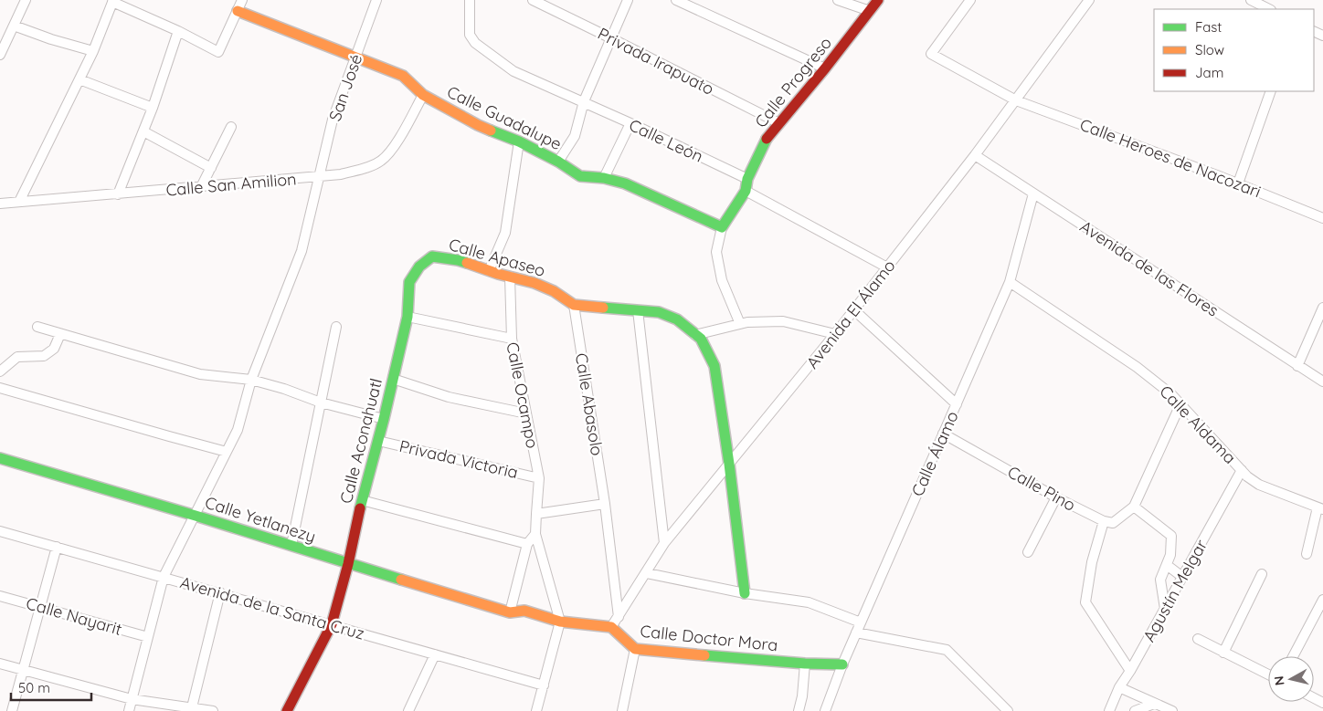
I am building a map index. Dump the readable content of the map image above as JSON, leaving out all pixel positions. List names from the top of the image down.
{
  "streets": {
    "street": [
      "Privada Irapuato",
      "Calle Progreso",
      "San José",
      "Calle Guadalupe",
      "Calle León",
      "Calle Heroes de Nacozari",
      "Calle San Amilion",
      "Calle Apaseo",
      "Avenida de las Flores",
      "Avenida El Álamo",
      "Calle Ocampo",
      "Calle Abasolo",
      "Calle Aldama",
      "Calle Aconahuatl",
      "Calle Álamo",
      "Privada Victoria",
      "Calle Pino",
      "Calle Yetlanezy",
      "Agustín Melgar",
      "Avenida de la Santa Cruz",
      "Calle Nayarit",
      "Calle Doctor Mora"
    ]
  },
  "crossings": [
    ["Privada Irapuato", "Calle Progreso"],
    ["Calle Progreso", "Calle León"],
    ["San José", "Calle Guadalupe"],
    ["San José", "Calle San Amilion"],
    ["San José", "Calle Yetlanezy"],
    ["San José", "Avenida de la Santa Cruz"],
    ["San José", "Calle Nayarit"],
    ["Calle Guadalupe", "Calle San Amilion"],
    ["Calle Heroes de Nacozari", "Avenida El Álamo"],
    ["Calle Apaseo", "Avenida El Álamo"],
    ["Calle Apaseo", "Calle Ocampo"],
    ["Calle Apaseo", "Calle Abasolo"],
    ["Calle Apaseo", "Calle Aconahuatl"],
    ["Avenida de las Flores", "Avenida El Álamo"],
    ["Avenida de las Flores", "Calle Álamo"],
    ["Avenida El Álamo", "Calle Abasolo"],
    ["Avenida El Álamo", "Calle Doctor Mora"],
    ["Calle Ocampo", "Privada Victoria"],
    ["Calle Aldama", "Calle Álamo"],
    ["Calle Aldama", "Agustín Melgar"],
    ["Calle Aconahuatl", "Privada Victoria"],
    ["Calle Aconahuatl", "Calle Yetlanezy"],
    ["Calle Aconahuatl", "Avenida de la Santa Cruz"],
    ["Calle Álamo", "Calle Pino"],
    ["Calle Álamo", "Calle Doctor Mora"]
  ],
  "legend": ["Fast", "Slow", "Jam"],
  "scale_bar": "50 m",
  "north": "left"
}
